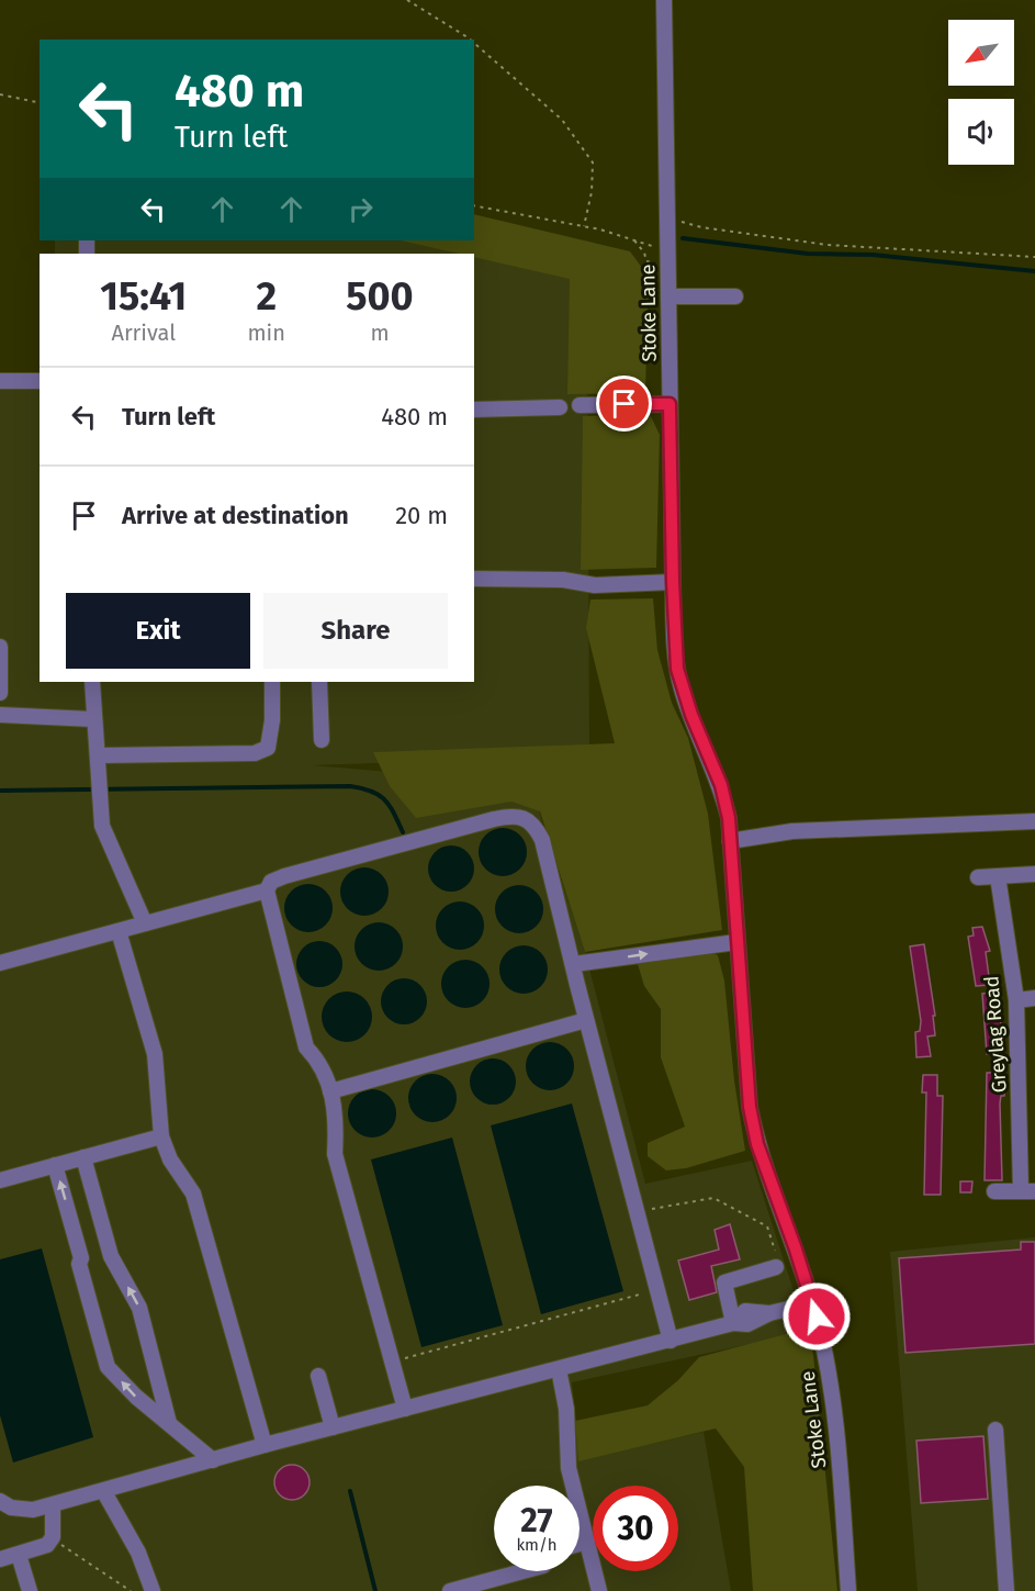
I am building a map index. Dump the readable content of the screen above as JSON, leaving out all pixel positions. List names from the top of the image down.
{
  "streets": {
    "street": ["Stoke Lane", "Greylag Road"]
  },
  "north": "bottom left",
  "page": {
    "turn": ["480 m", "Turn left"],
    "eta": [
      "15:41",
      "Arrival",
      "2",
      "min",
      "500",
      "m"
    ],
    "list": [
      {
        "name": "Turn left",
        "value": "480 m"
      },
      {
        "name": "Arrive at destination",
        "value": "20 m"
      }
    ],
    "buttons": ["Exit", "Share"],
    "speed": "27 km/h",
    "limit": "30"
  }
}
